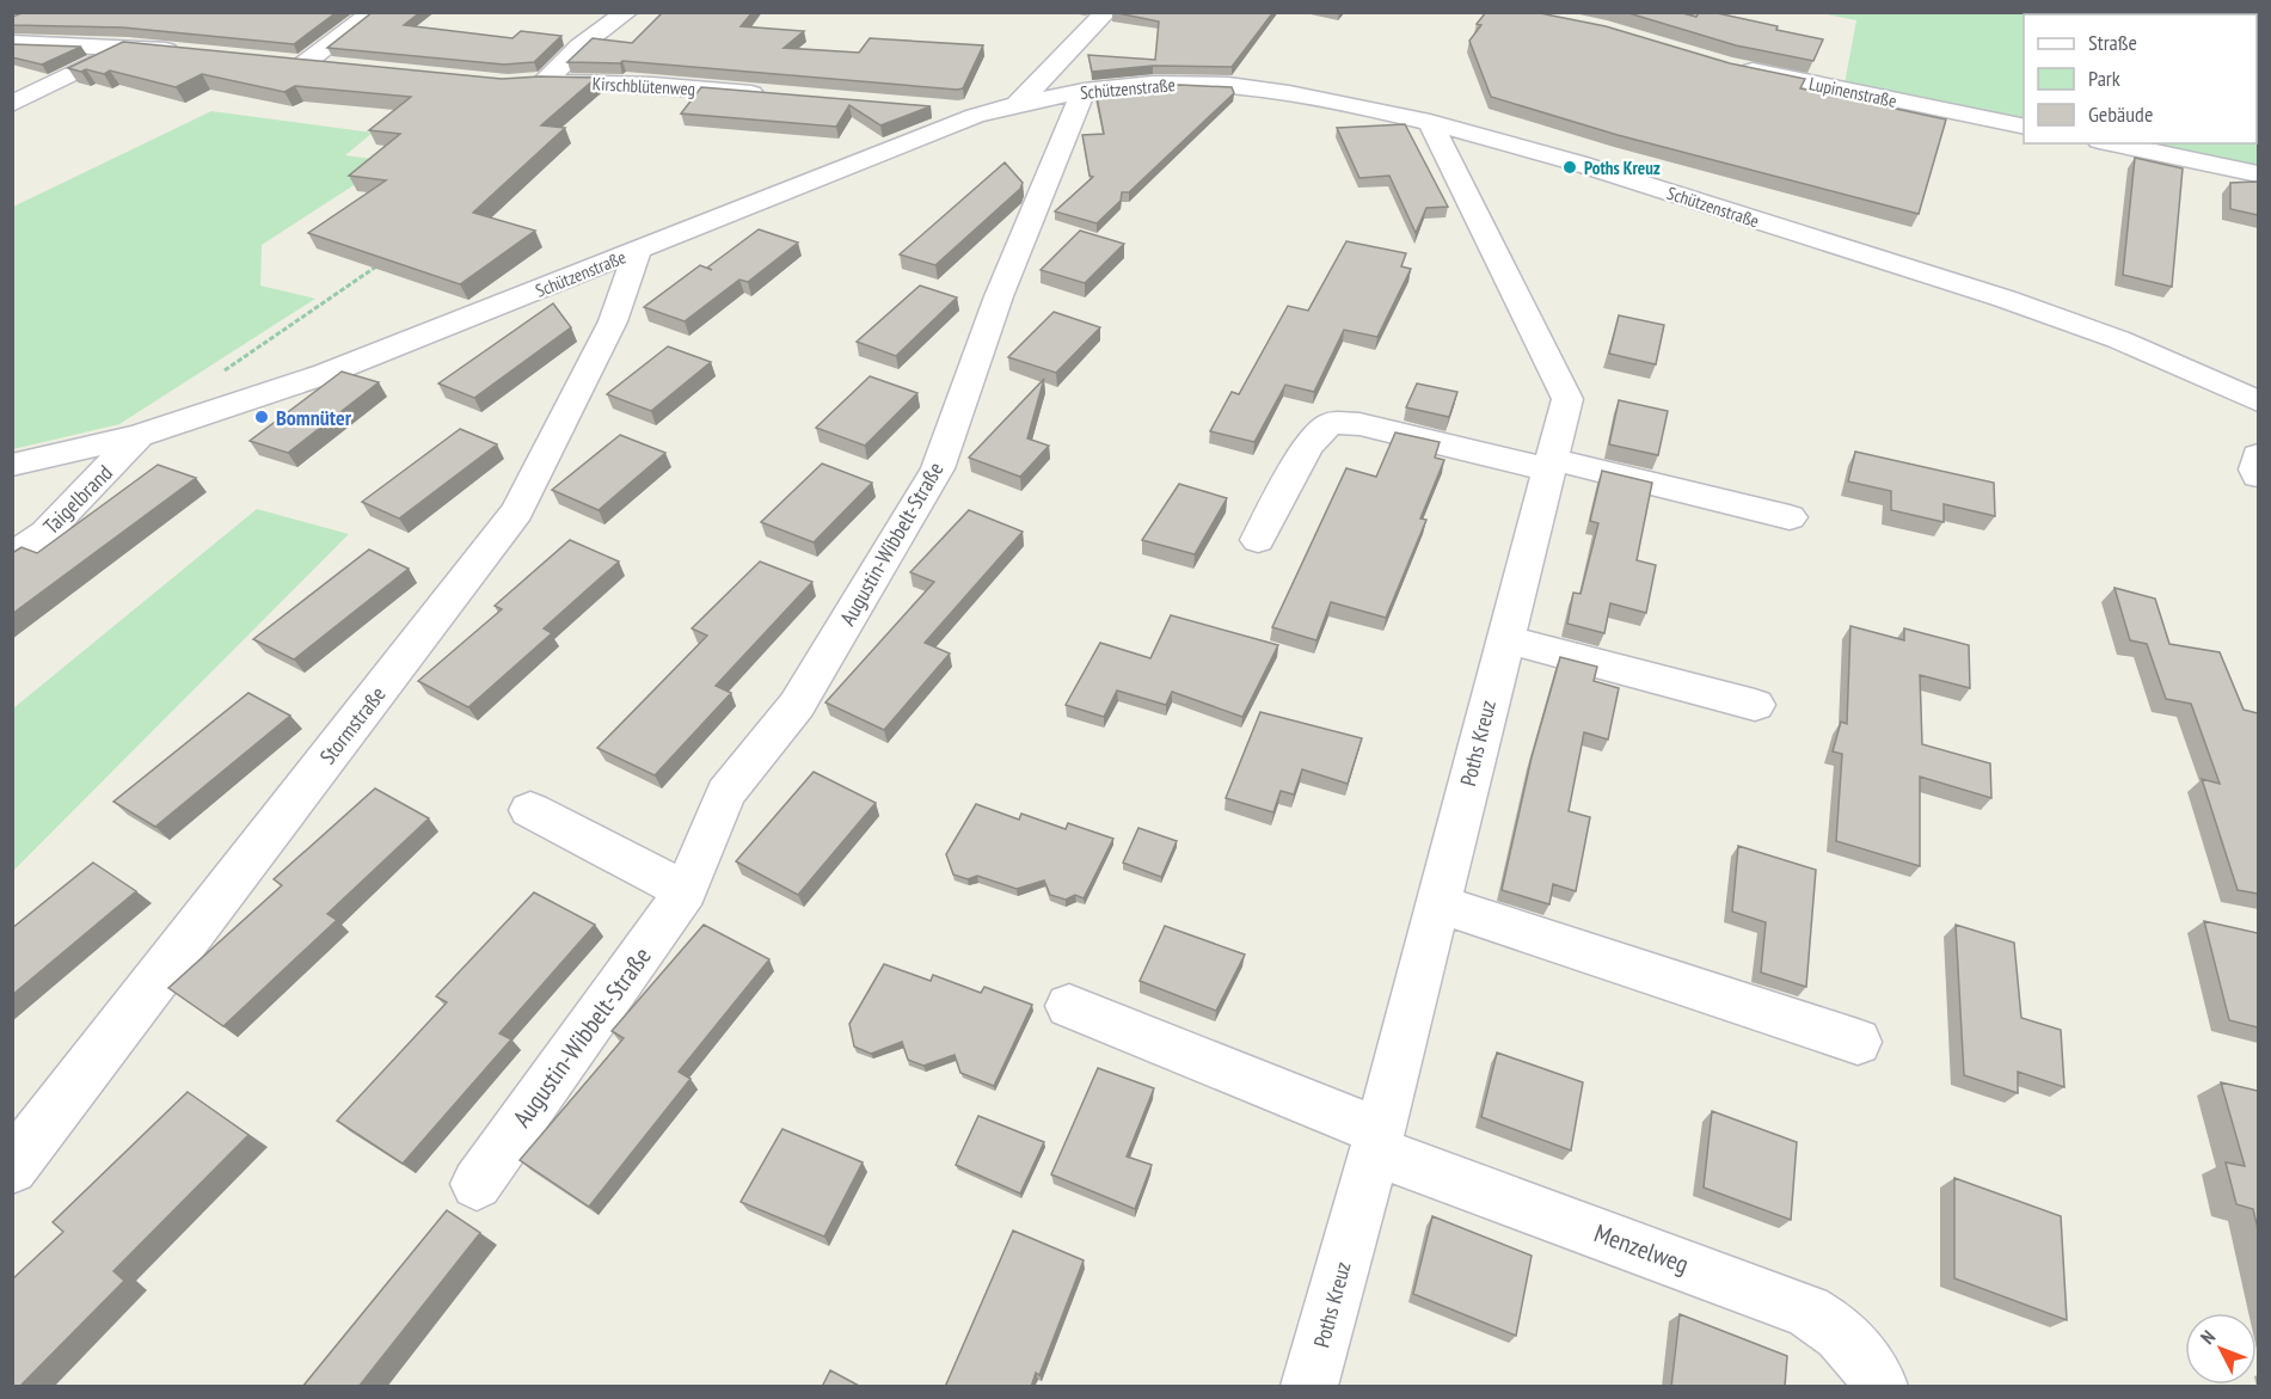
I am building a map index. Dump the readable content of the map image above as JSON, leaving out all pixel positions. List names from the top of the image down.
{
  "streets": {
    "street": [
      "Kirschblütenweg",
      "Schützenstraße",
      "Lupinenstraße",
      "Taigelbrand",
      "Augustin-Wibbelt-Straße",
      "Stormstraße",
      "Poths Kreuz",
      "Menzelweg"
    ]
  },
  "crossings": [
    ["Schützenstraße", "Taigelbrand"],
    ["Schützenstraße", "Augustin-Wibbelt-Straße"],
    ["Schützenstraße", "Stormstraße"],
    ["Schützenstraße", "Poths Kreuz"],
    ["Poths Kreuz", "Menzelweg"]
  ],
  "places": ["Poths Kreuz", "Bomnüter"],
  "legend": ["Straße", "Park", "Gebäude"],
  "north": "top left"
}
